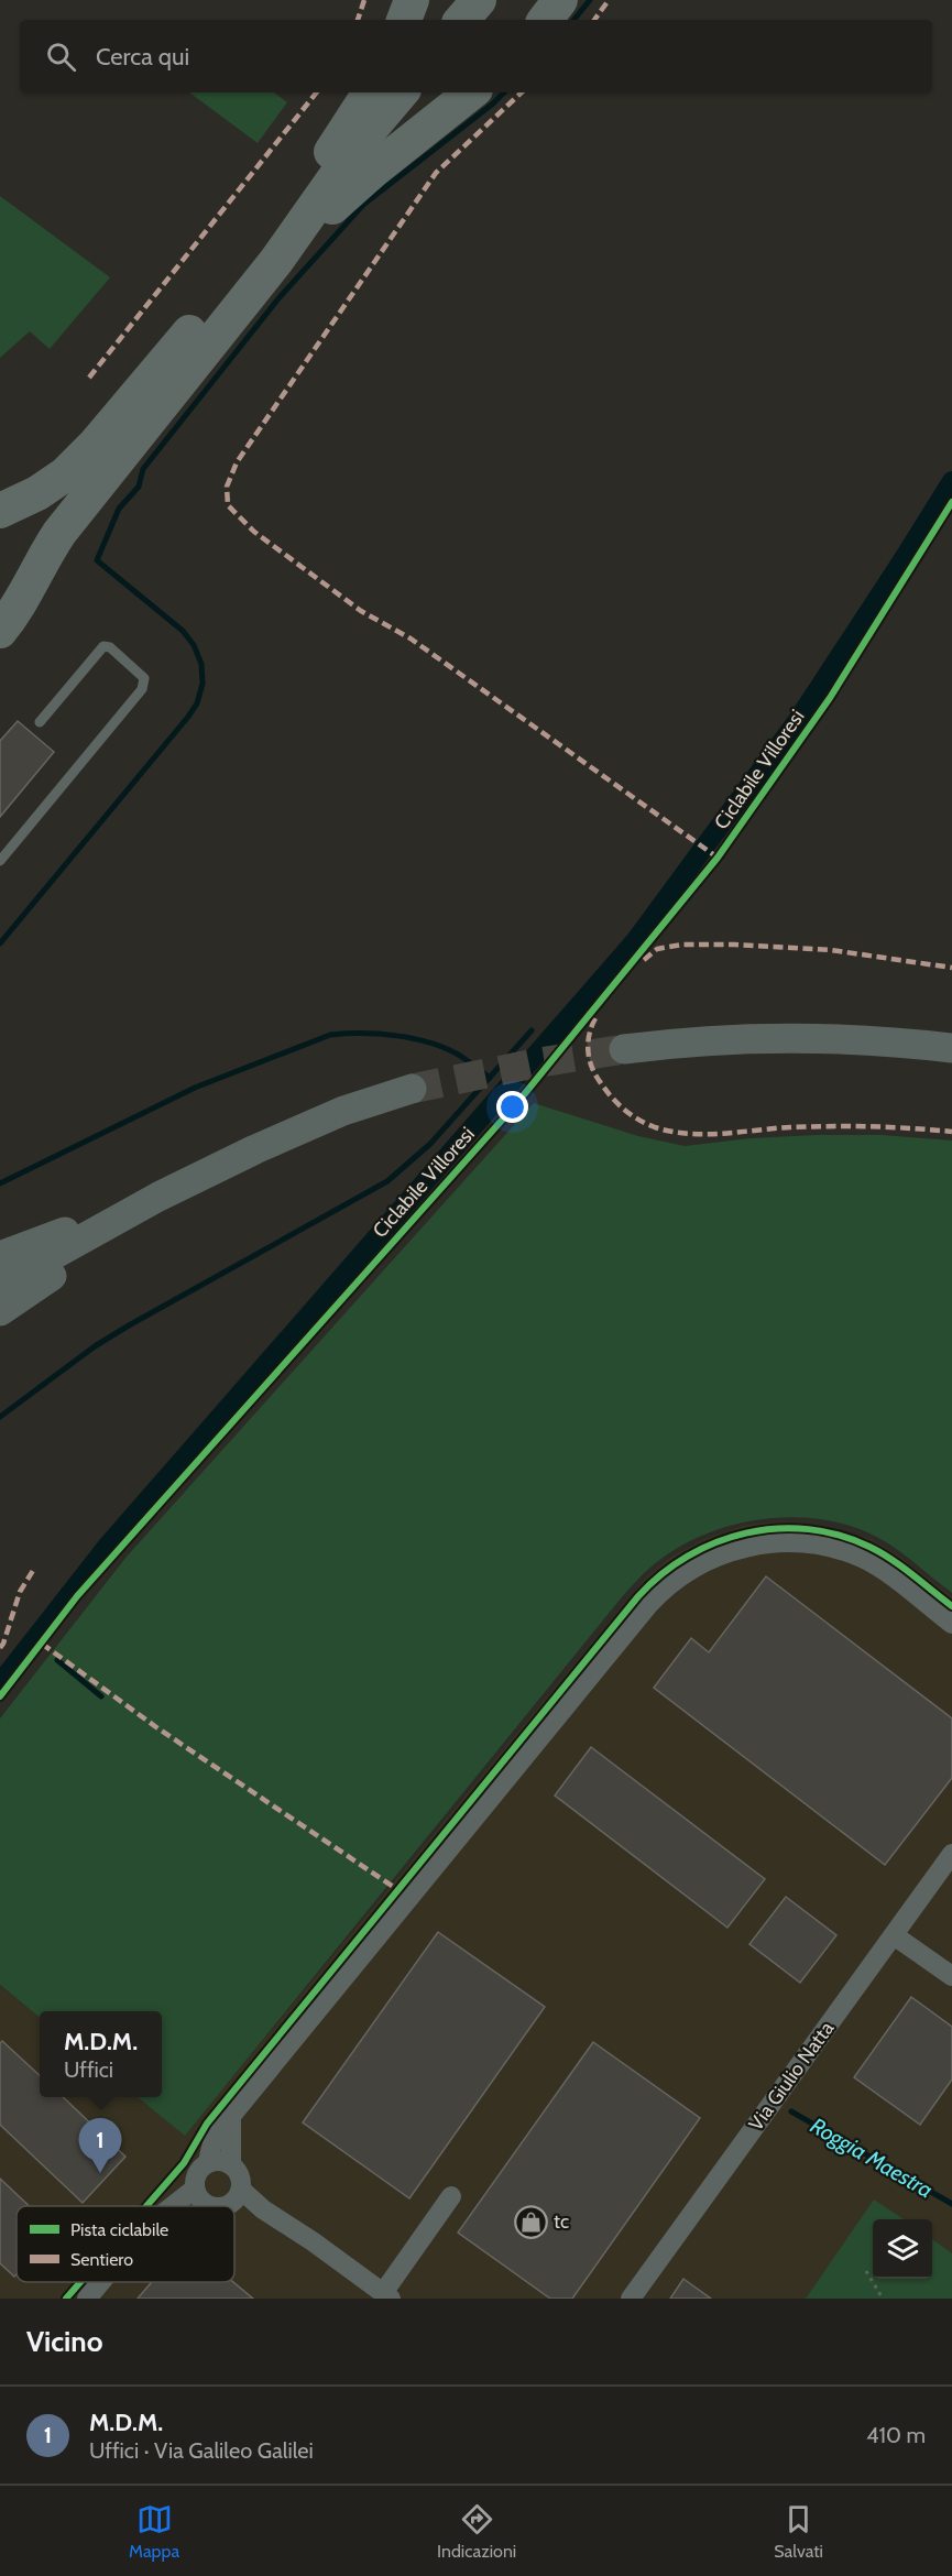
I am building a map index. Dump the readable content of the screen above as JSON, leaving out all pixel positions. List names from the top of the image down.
{
  "streets": {
    "street": ["Via Giulio Natta"],
    "cycle path": ["Ciclabile Villoresi"]
  },
  "water": ["Roggia Maestra"],
  "places": {
    "shop": ["tc"]
  },
  "legend": ["Pista ciclabile", "Sentiero"],
  "page": {
    "search": "Cerca qui",
    "popup": ["M.D.M.", "Uffici"],
    "pins": "1",
    "heading": "Vicino",
    "list": [
      {
        "mark": "1",
        "name": "M.D.M.",
        "note": "Uffici · Via Galileo Galilei",
        "value": "410 m"
      }
    ],
    "nav": ["Mappa", "Indicazioni", "Salvati"]
  }
}
